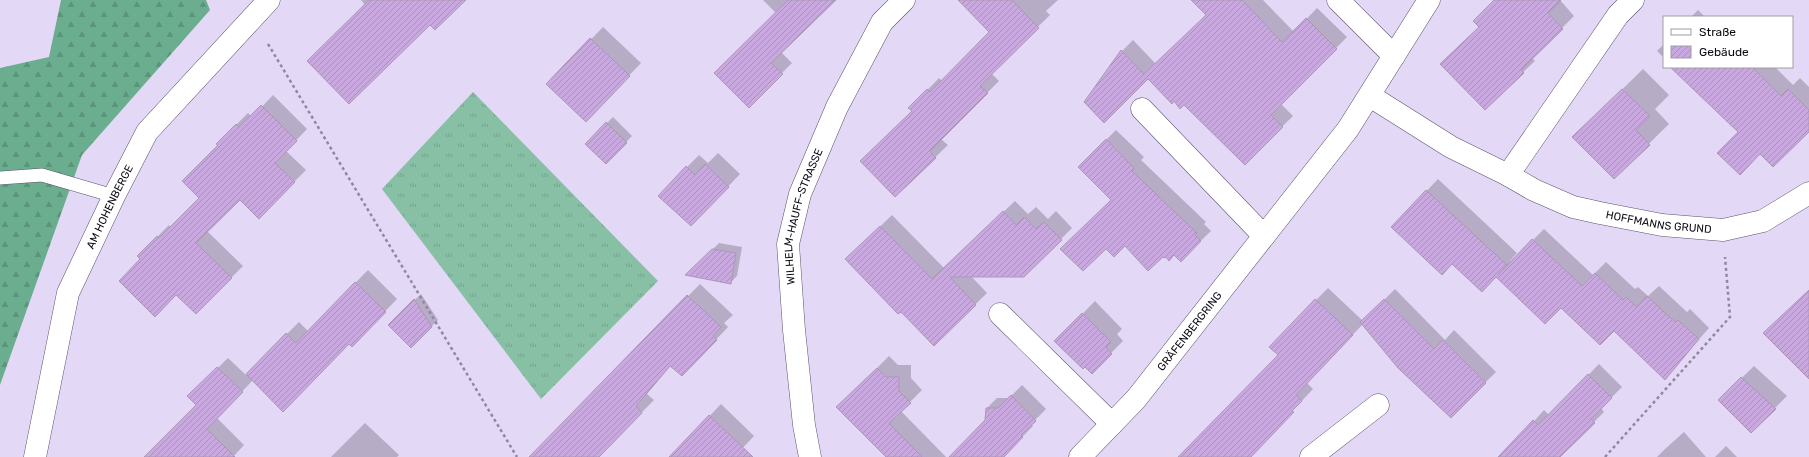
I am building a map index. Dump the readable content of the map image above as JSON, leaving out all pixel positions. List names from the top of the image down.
{
  "streets": {
    "street": [
      "AM HOHENBERGE",
      "WILHELM-HAUFF-STRASSE",
      "HOFFMANNS GRUND",
      "GRÄFENBERGRING"
    ]
  },
  "crossings": [
    ["HOFFMANNS GRUND", "GRÄFENBERGRING"]
  ],
  "legend": ["Straße", "Gebäude"]
}
